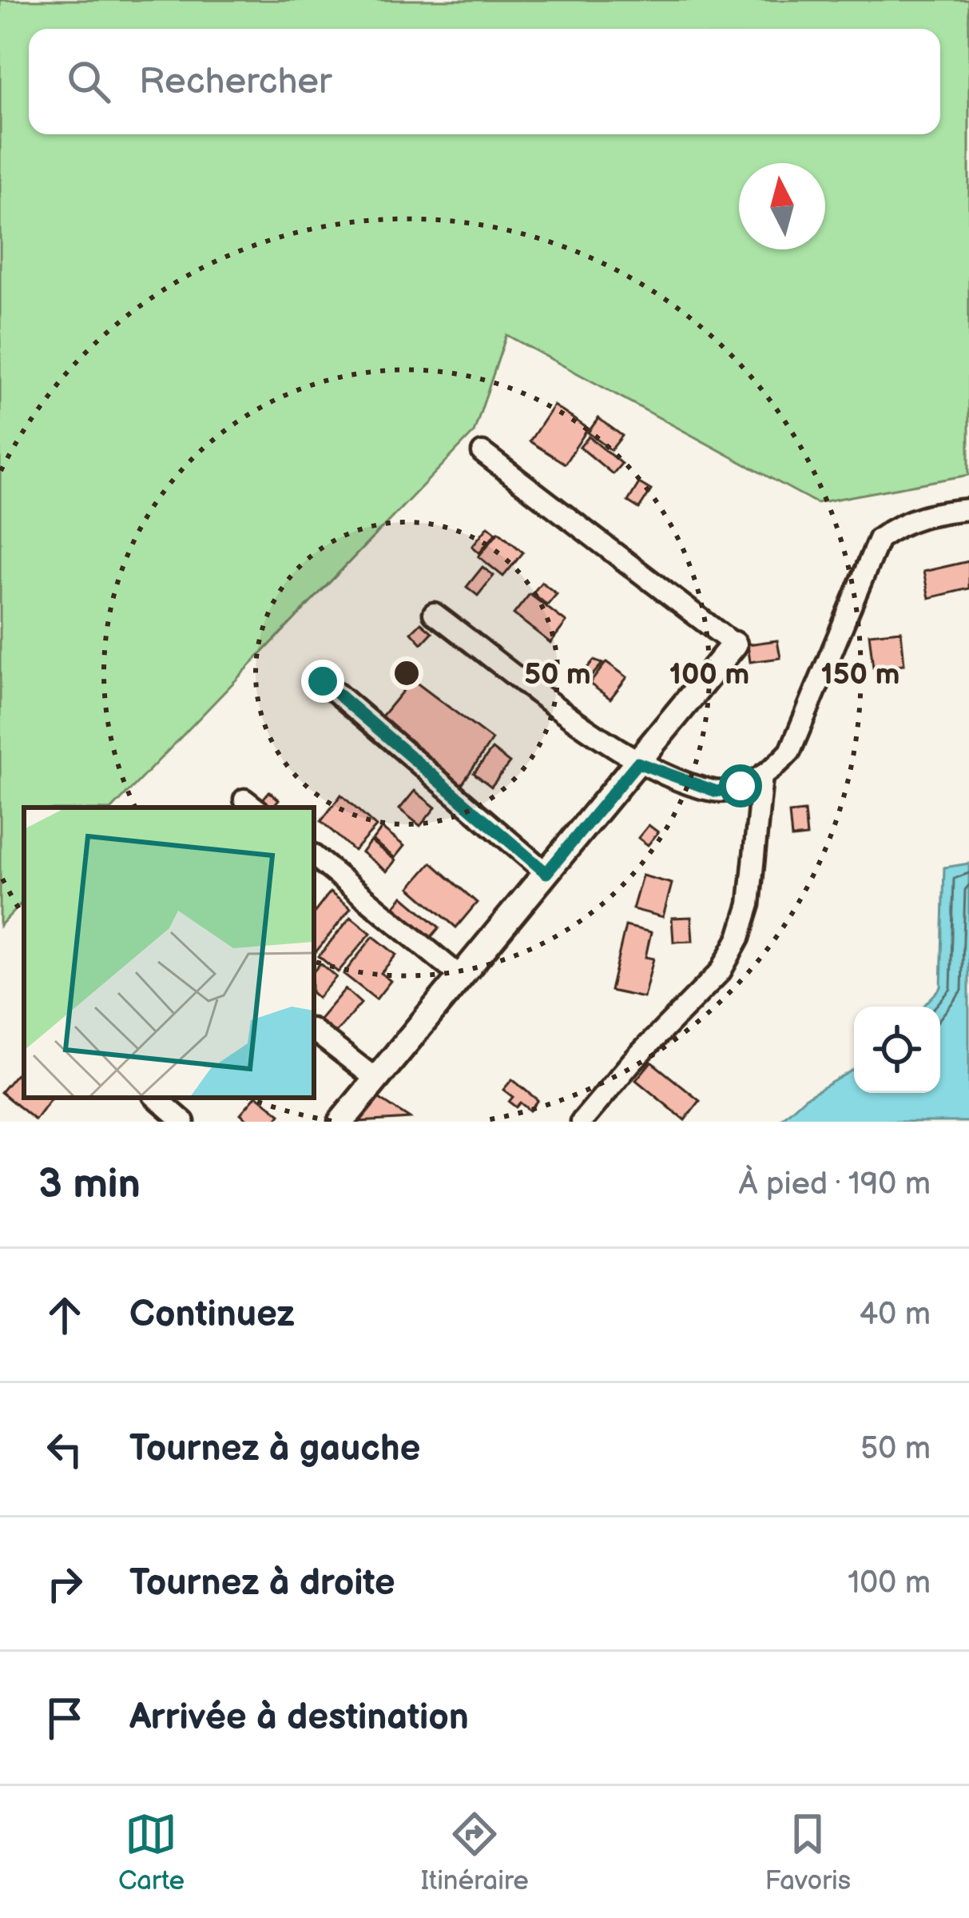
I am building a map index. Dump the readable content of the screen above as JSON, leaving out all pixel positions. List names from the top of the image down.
{
  "north": "top",
  "page": {
    "search": "Rechercher",
    "heading": ["3 min", "À pied · 190 m"],
    "list": [
      ["Continuez", "40 m"],
      ["Tournez à gauche", "50 m"],
      ["Tournez à droite", "100 m"],
      "Arrivée à destination"
    ],
    "nav": ["Carte", "Itinéraire", "Favoris"]
  },
  "rings": ["50 m", "100 m", "150 m"]
}
